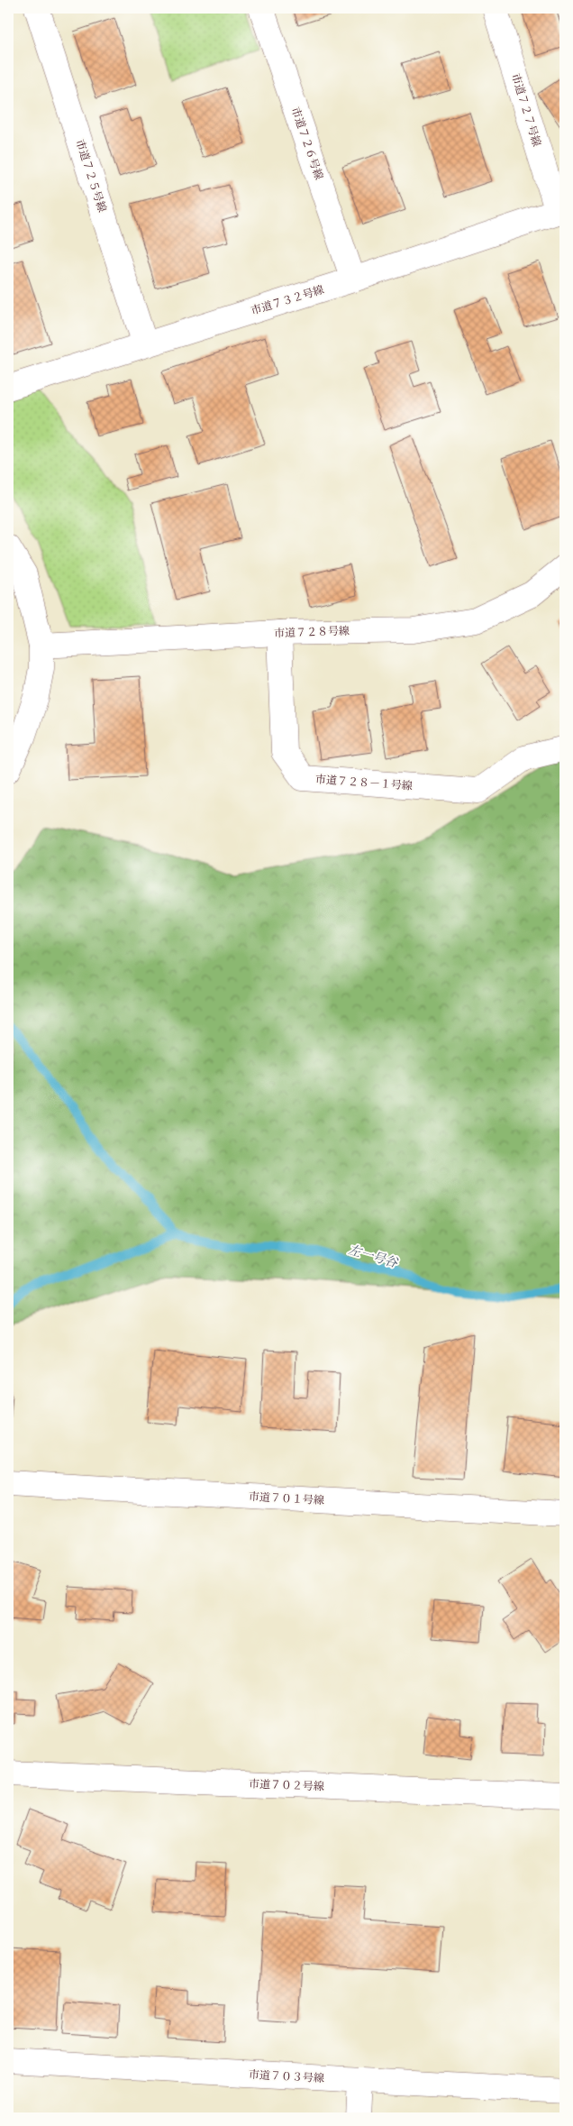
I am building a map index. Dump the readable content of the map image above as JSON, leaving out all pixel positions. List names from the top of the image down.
{
  "streets": {
    "street": [
      "市道７２７号線",
      "市道７２６号線",
      "市道７２５号線",
      "市道７３２号線",
      "市道７２８号線",
      "市道７２８－１号線",
      "市道７０１号線",
      "市道７０２号線",
      "市道７０３号線"
    ]
  },
  "crossings": [
    ["市道７２７号線", "市道７３２号線"],
    ["市道７２６号線", "市道７３２号線"],
    ["市道７２５号線", "市道７３２号線"],
    ["市道７２８号線", "市道７２８－１号線"]
  ],
  "water": ["左一号谷"]
}
